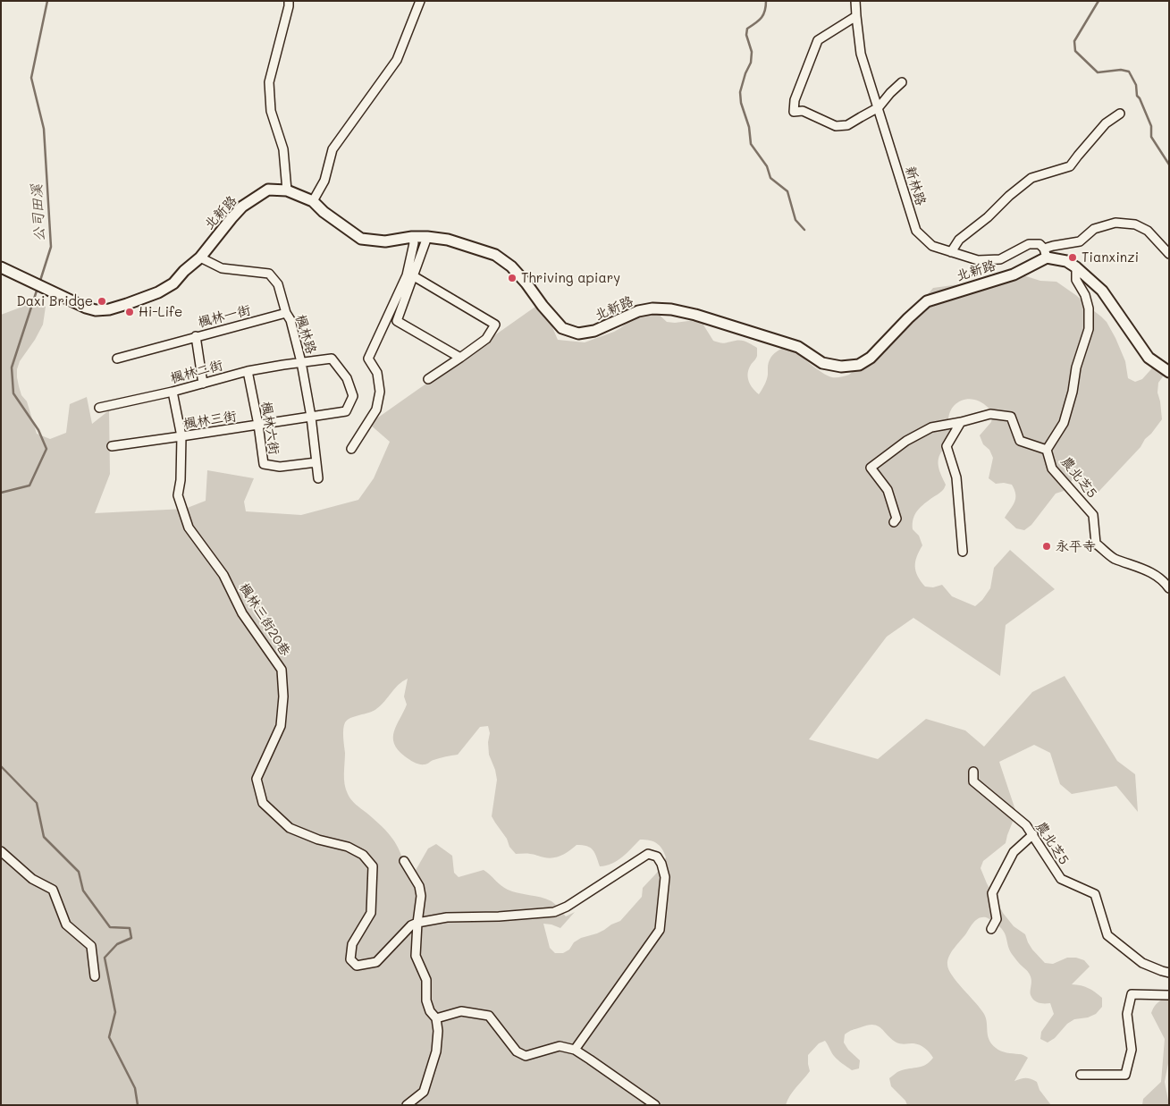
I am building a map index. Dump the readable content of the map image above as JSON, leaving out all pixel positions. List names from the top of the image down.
{
  "streets": {
    "main road": ["北新路"],
    "street": [
      "新林路",
      "楓林一街",
      "楓林路",
      "楓林二街",
      "楓林三街",
      "楓林六街",
      "農北芝5",
      "楓林三街20巷"
    ]
  },
  "crossings": [
    ["新林路", "北新路"],
    ["北新路", "楓林路"],
    ["楓林一街", "楓林路"],
    ["楓林路", "楓林二街"],
    ["楓林路", "楓林三街"],
    ["楓林路", "楓林六街"],
    ["楓林二街", "楓林三街"],
    ["楓林二街", "楓林六街"],
    ["楓林三街", "楓林六街"],
    ["楓林三街", "楓林三街20巷"]
  ],
  "water": ["公司田溪"],
  "places": [
    "Tianxinzi",
    "Thriving apiary",
    "Daxi Bridge",
    "Hi-Life",
    "永平寺"
  ]
}
